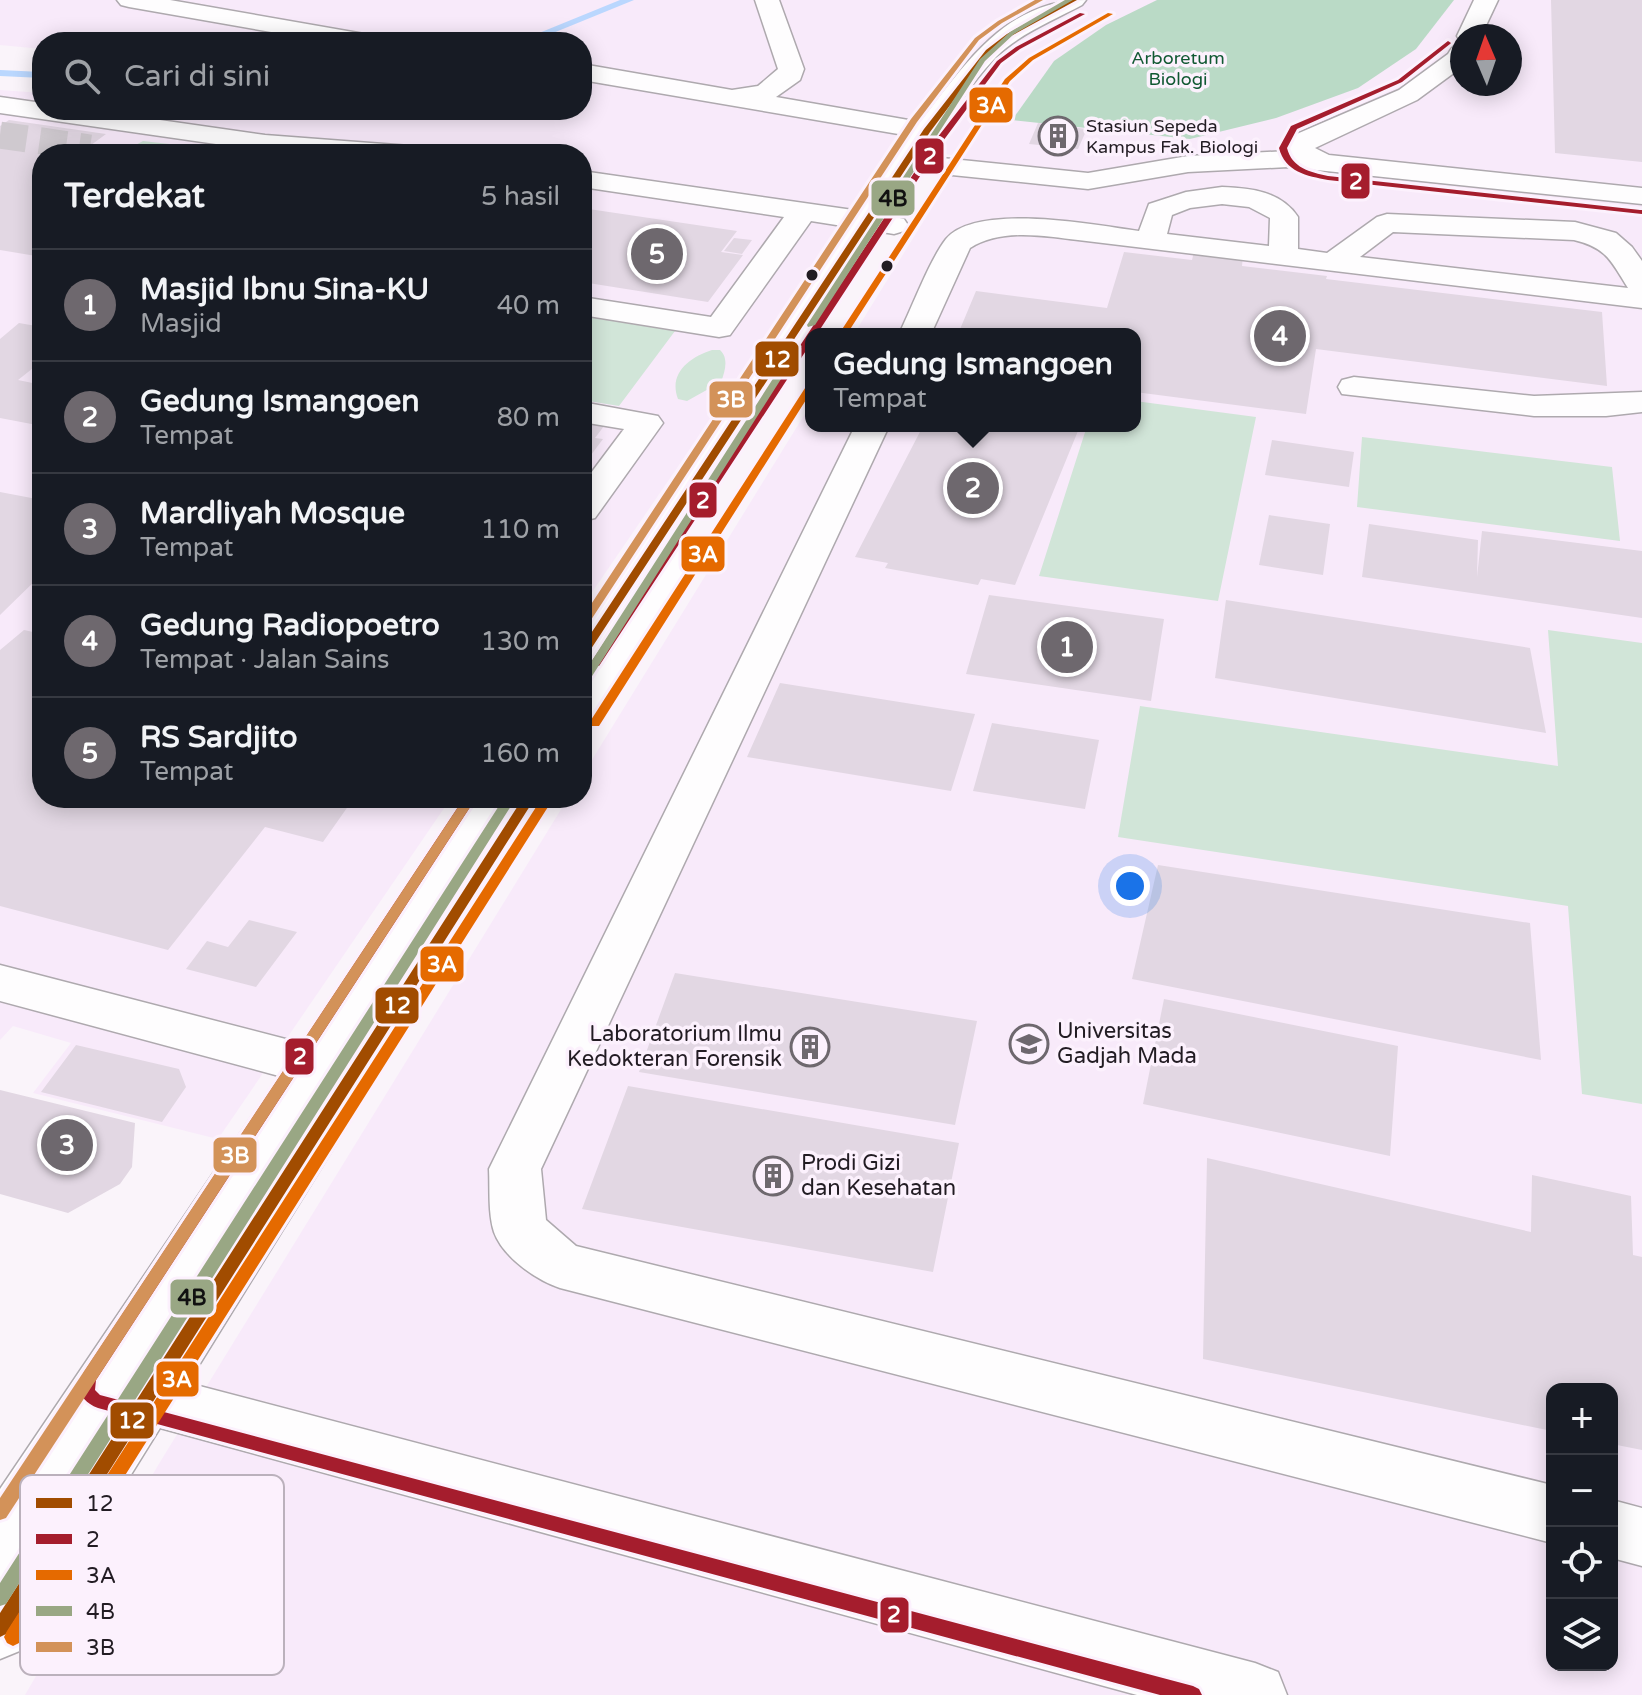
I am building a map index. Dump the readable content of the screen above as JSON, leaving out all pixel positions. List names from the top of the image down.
{
  "parks": ["Arboretum Biologi"],
  "places": {
    "building": ["Stasiun Sepeda Kampus Fak. Biologi", "Laboratorium Ilmu Kedokteran Forensik", "Prodi Gizi dan Kesehatan"],
    "school or university": ["Universitas Gadjah Mada"]
  },
  "lines": [
    "transit line 12",
    "transit line 4B",
    "transit line 3B",
    "transit line 2",
    "transit line 3A"
  ],
  "legend": [
    "12",
    "2",
    "3A",
    "4B",
    "3B"
  ],
  "north": "top",
  "page": {
    "search": "Cari di sini",
    "heading": ["Terdekat", "5 hasil"],
    "pins": [
      "5",
      "4",
      "2",
      "1",
      "3"
    ],
    "list": [
      {
        "mark": "1",
        "name": "Masjid Ibnu Sina-KU",
        "note": "Masjid",
        "value": "40 m"
      },
      {
        "mark": "2",
        "name": "Gedung Ismangoen",
        "note": "Tempat",
        "value": "80 m"
      },
      {
        "mark": "3",
        "name": "Mardliyah Mosque",
        "note": "Tempat",
        "value": "110 m"
      },
      {
        "mark": "4",
        "name": "Gedung Radiopoetro",
        "note": "Tempat · Jalan Sains",
        "value": "130 m"
      },
      {
        "mark": "5",
        "name": "RS Sardjito",
        "note": "Tempat",
        "value": "160 m"
      }
    ],
    "popup": ["Gedung Ismangoen", "Tempat"],
    "map_buttons": ["+", "−"]
  }
}
